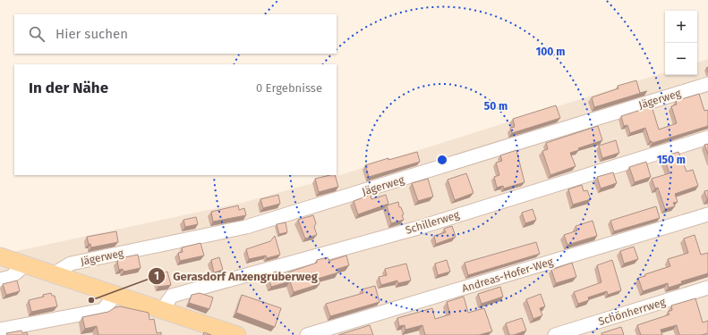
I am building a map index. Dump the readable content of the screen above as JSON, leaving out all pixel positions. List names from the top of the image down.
{
  "streets": {
    "street": [
      "Jägerweg",
      "Schillerweg",
      "Andreas-Hofer-Weg",
      "Schönherrweg"
    ]
  },
  "places": ["Gerasdorf Anzengruberweg"],
  "page": {
    "map_buttons": ["+", "−"],
    "search": "Hier suchen",
    "heading": ["In der Nähe", "0 Ergebnisse"]
  },
  "rings": ["100 m", "50 m", "150 m"]
}
